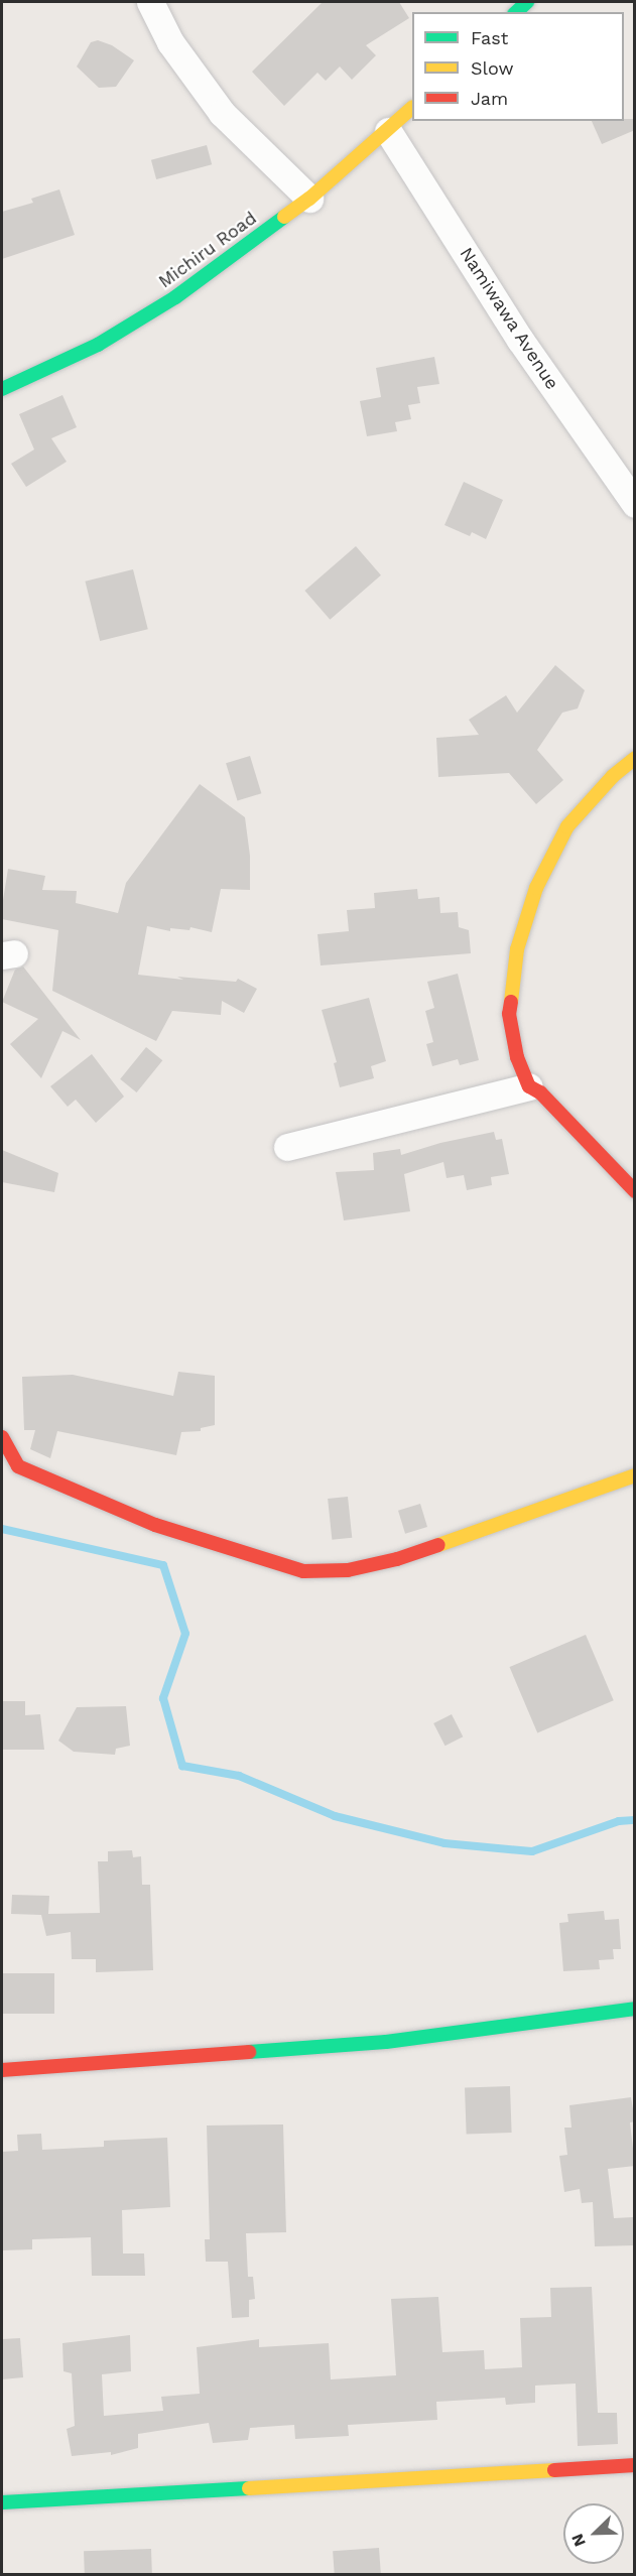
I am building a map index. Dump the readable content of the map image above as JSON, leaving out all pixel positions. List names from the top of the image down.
{
  "streets": {
    "street": ["Michiru Road", "Namiwawa Avenue"]
  },
  "crossings": [
    ["Michiru Road", "Namiwawa Avenue"]
  ],
  "legend": ["Fast", "Slow", "Jam"],
  "north": "bottom left"
}
